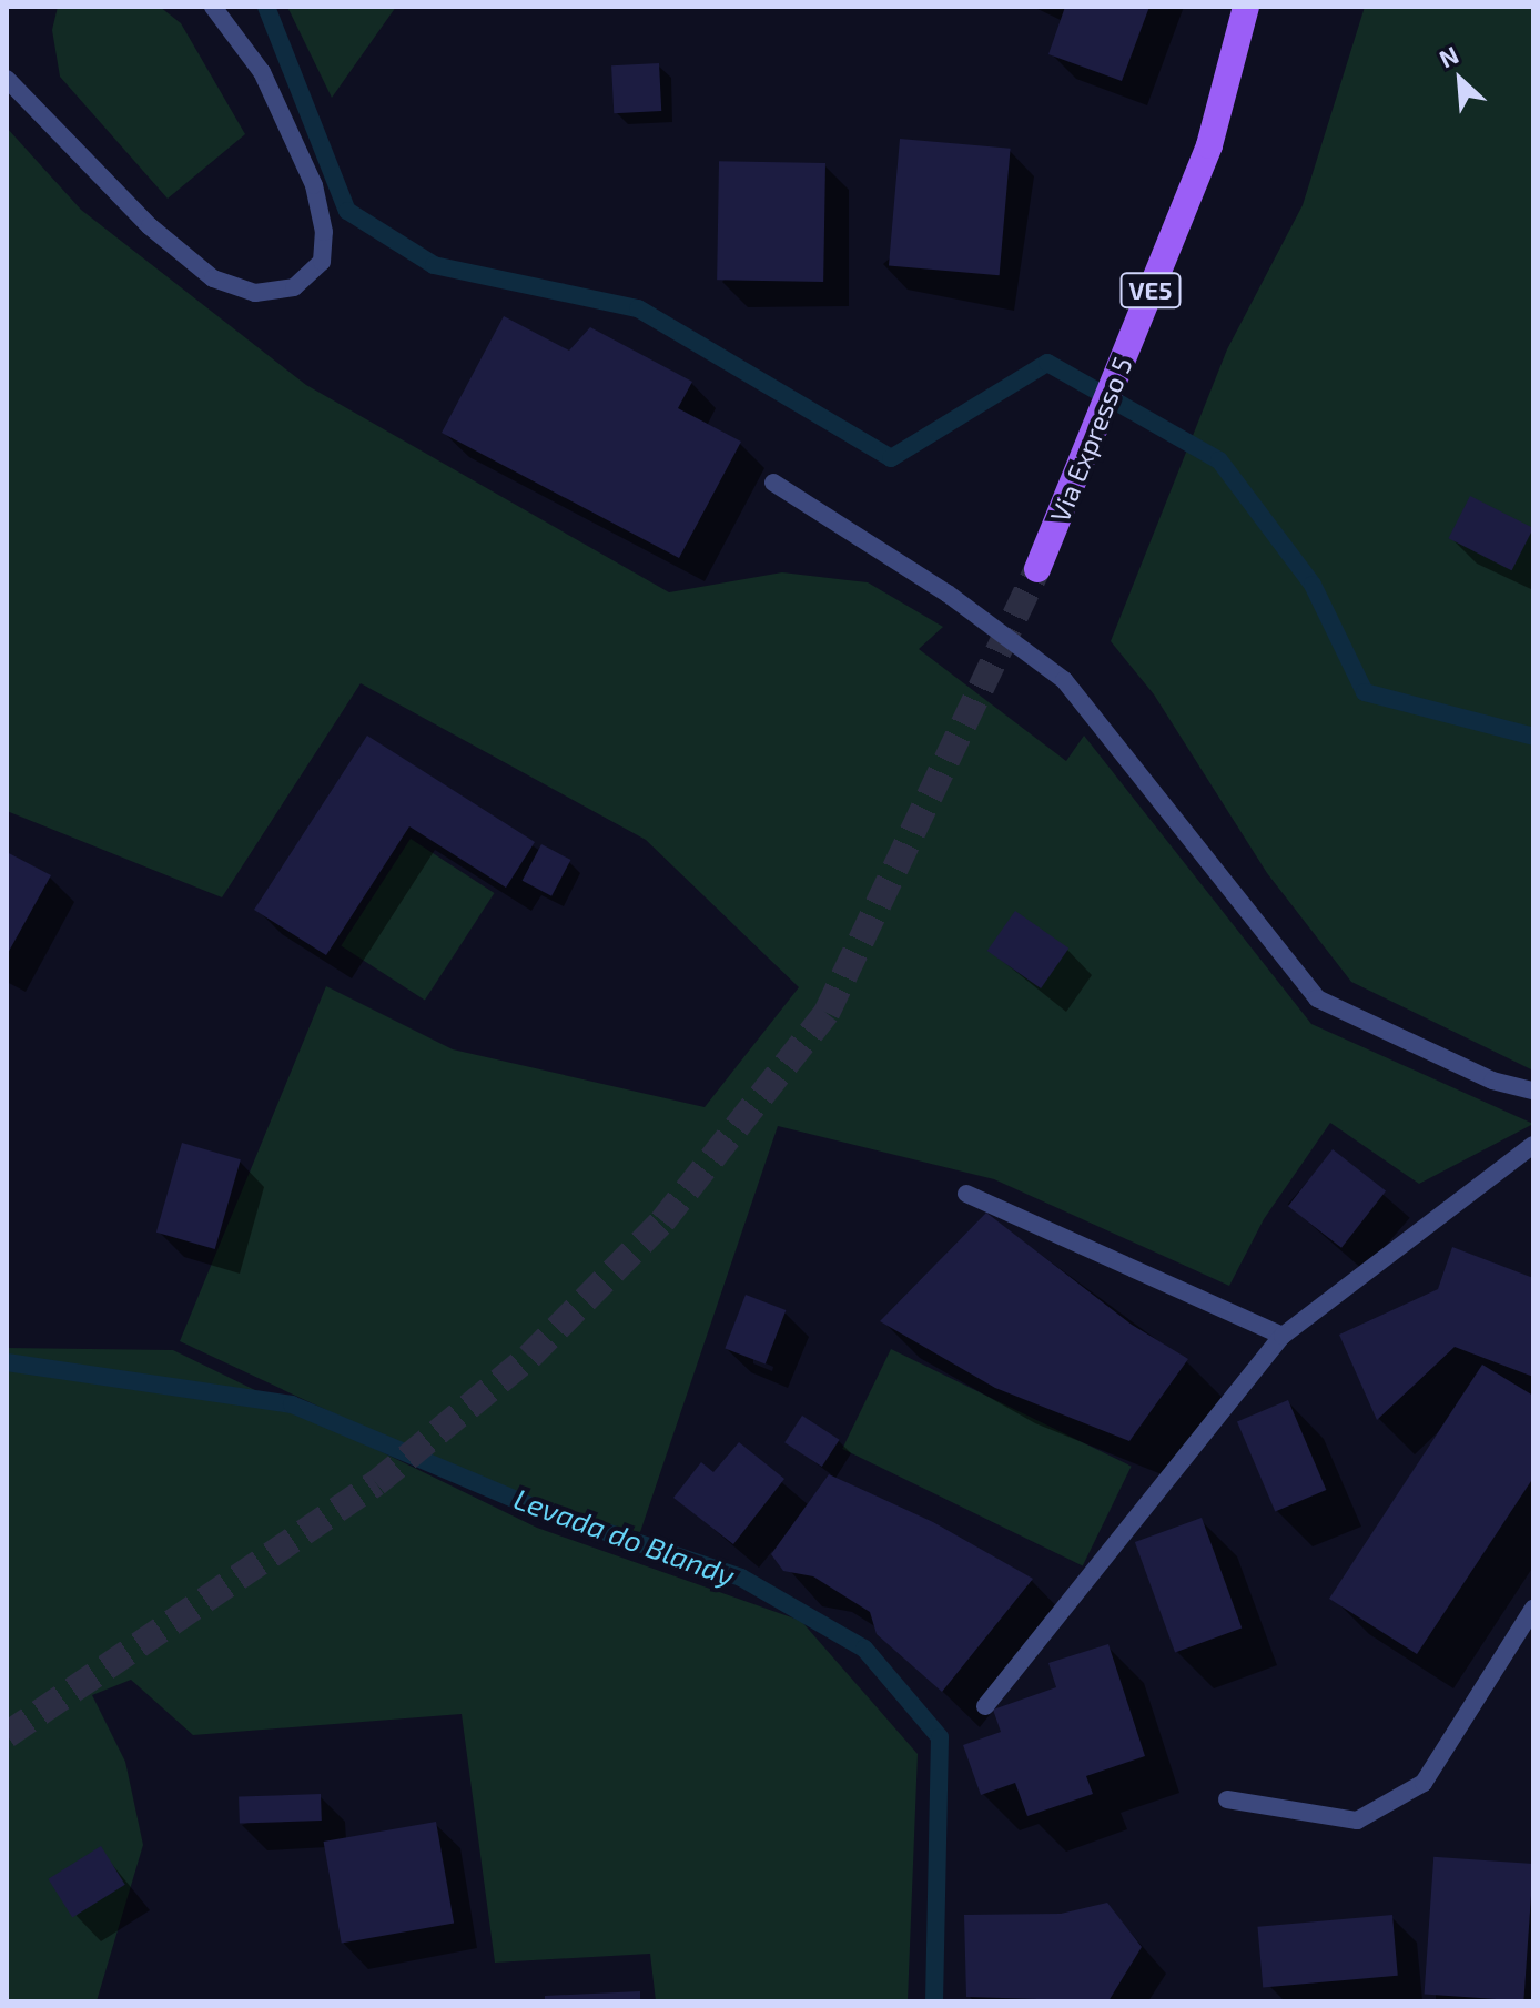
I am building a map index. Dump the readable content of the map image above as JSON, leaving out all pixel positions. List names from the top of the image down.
{
  "streets": {
    "main road": ["VE5", "Via Expresso 5"]
  },
  "water": ["Levada do Blandy"],
  "north": "top left"
}
